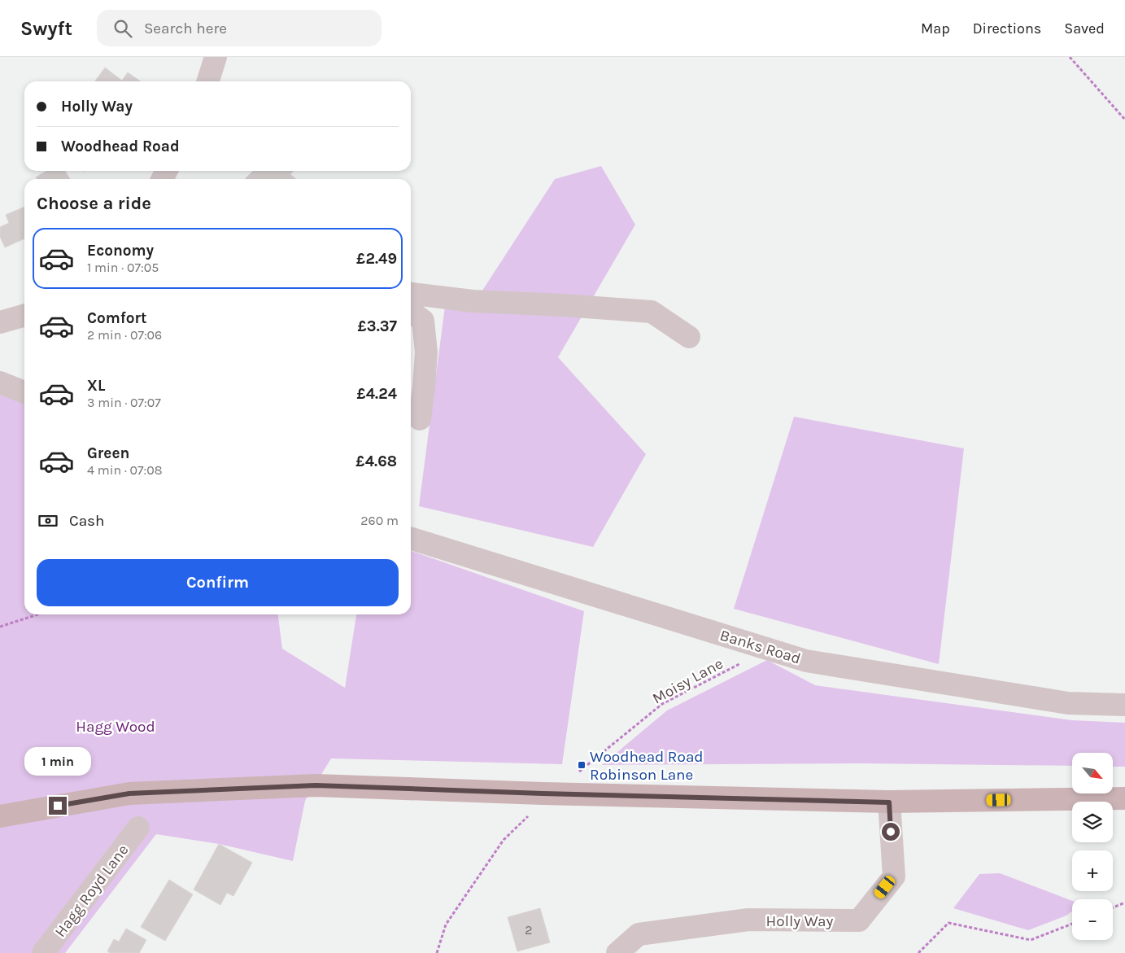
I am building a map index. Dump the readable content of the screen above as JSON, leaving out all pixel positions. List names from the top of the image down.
{
  "streets": {
    "street": ["Banks Road", "Hagg Royd Lane", "Holly Way"],
    "path": ["Moisy Lane"]
  },
  "crossings": [
    ["Banks Road", "Moisy Lane"]
  ],
  "parks": ["Hagg Wood"],
  "places": {
    "transit": ["Woodhead Road Robinson Lane"]
  },
  "house_numbers": ["2"],
  "north": "bottom right",
  "page": {
    "header": "Swyft",
    "search": "Search here",
    "nav": ["Map", "Directions", "Saved"],
    "banner": ["Holly Way", "Woodhead Road"],
    "heading": "Choose a ride",
    "list": [
      {
        "name": "Economy",
        "note": "1 min · 07:05",
        "value": "£2.49"
      },
      {
        "name": "Comfort",
        "note": "2 min · 07:06",
        "value": "£3.37"
      },
      {
        "name": "XL",
        "note": "3 min · 07:07",
        "value": "£4.24"
      },
      {
        "name": "Green",
        "note": "4 min · 07:08",
        "value": "£4.68"
      }
    ],
    "pay": ["Cash", "260 m"],
    "buttons": "Confirm",
    "bubble": "1 min",
    "map_buttons": ["+", "−"]
  }
}
